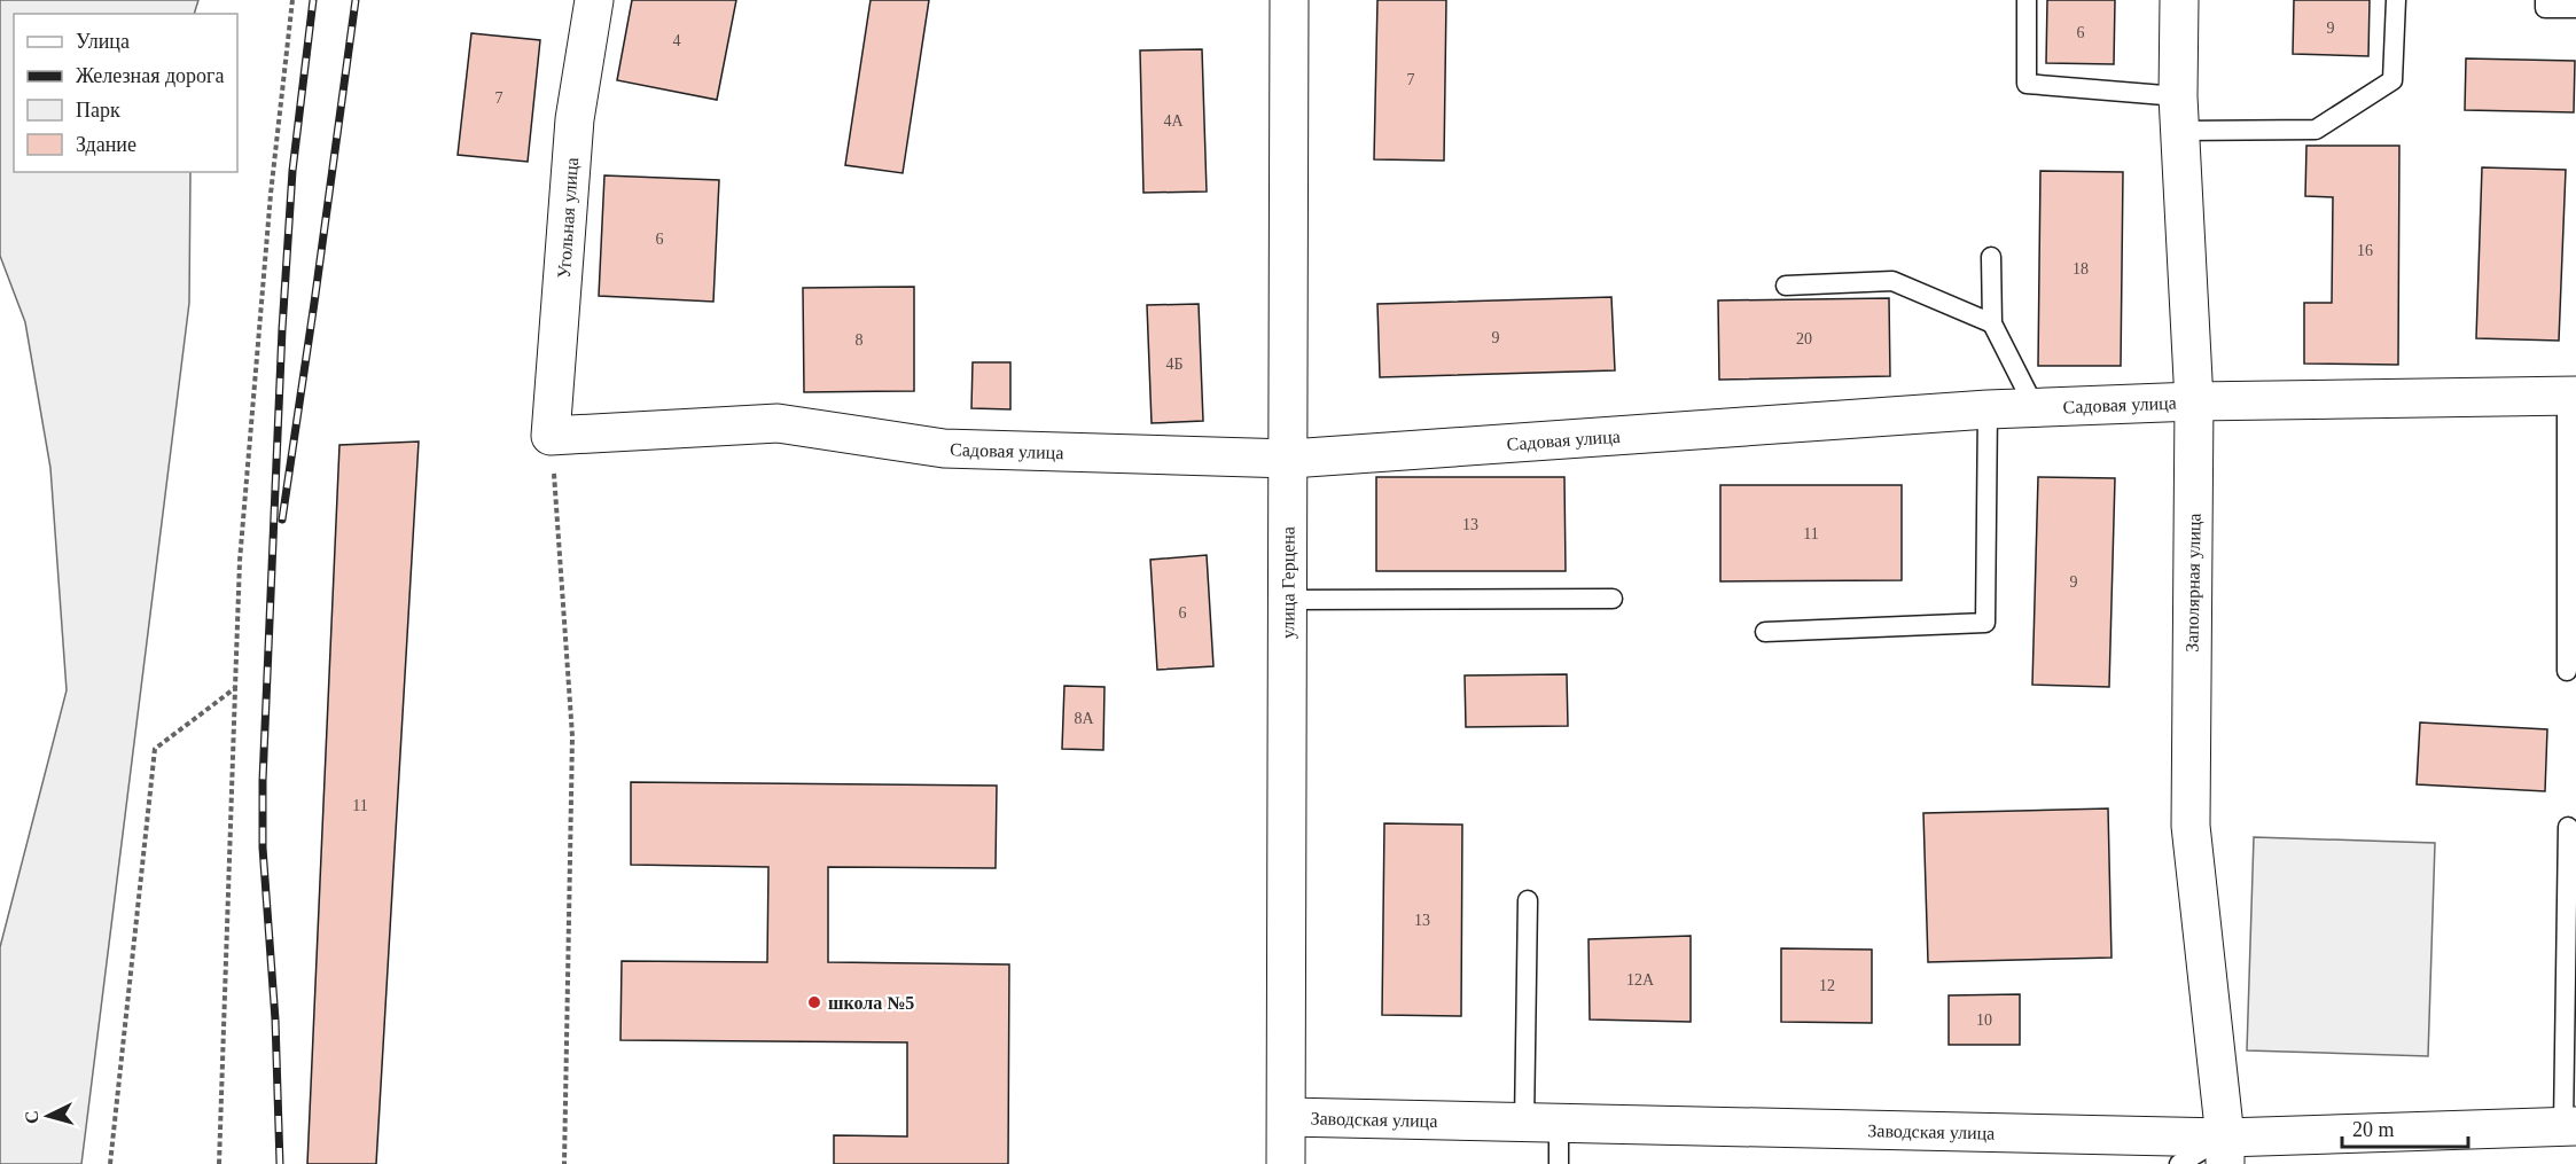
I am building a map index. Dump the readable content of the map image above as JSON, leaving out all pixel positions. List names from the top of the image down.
{
  "streets": {
    "street": [
      "Угольная улица",
      "Садовая улица",
      "улица Герцена",
      "Заполярная улица",
      "Заводская улица"
    ]
  },
  "crossings": [
    ["Угольная улица", "Садовая улица"],
    ["Садовая улица", "улица Герцена"],
    ["Садовая улица", "Заполярная улица"],
    ["улица Герцена", "Заводская улица"],
    ["Заполярная улица", "Заводская улица"]
  ],
  "places": ["школа №5"],
  "house_numbers": [
    "9",
    "6",
    "4",
    "7",
    "7",
    "4А",
    "6",
    "16",
    "18",
    "9",
    "20",
    "8",
    "4Б",
    "13",
    "11",
    "9",
    "6",
    "8А",
    "11",
    "13",
    "12А",
    "12",
    "10"
  ],
  "legend": [
    "Улица",
    "Железная дорога",
    "Парк",
    "Здание"
  ],
  "scale_bar": "20 m",
  "north": "left"
}
